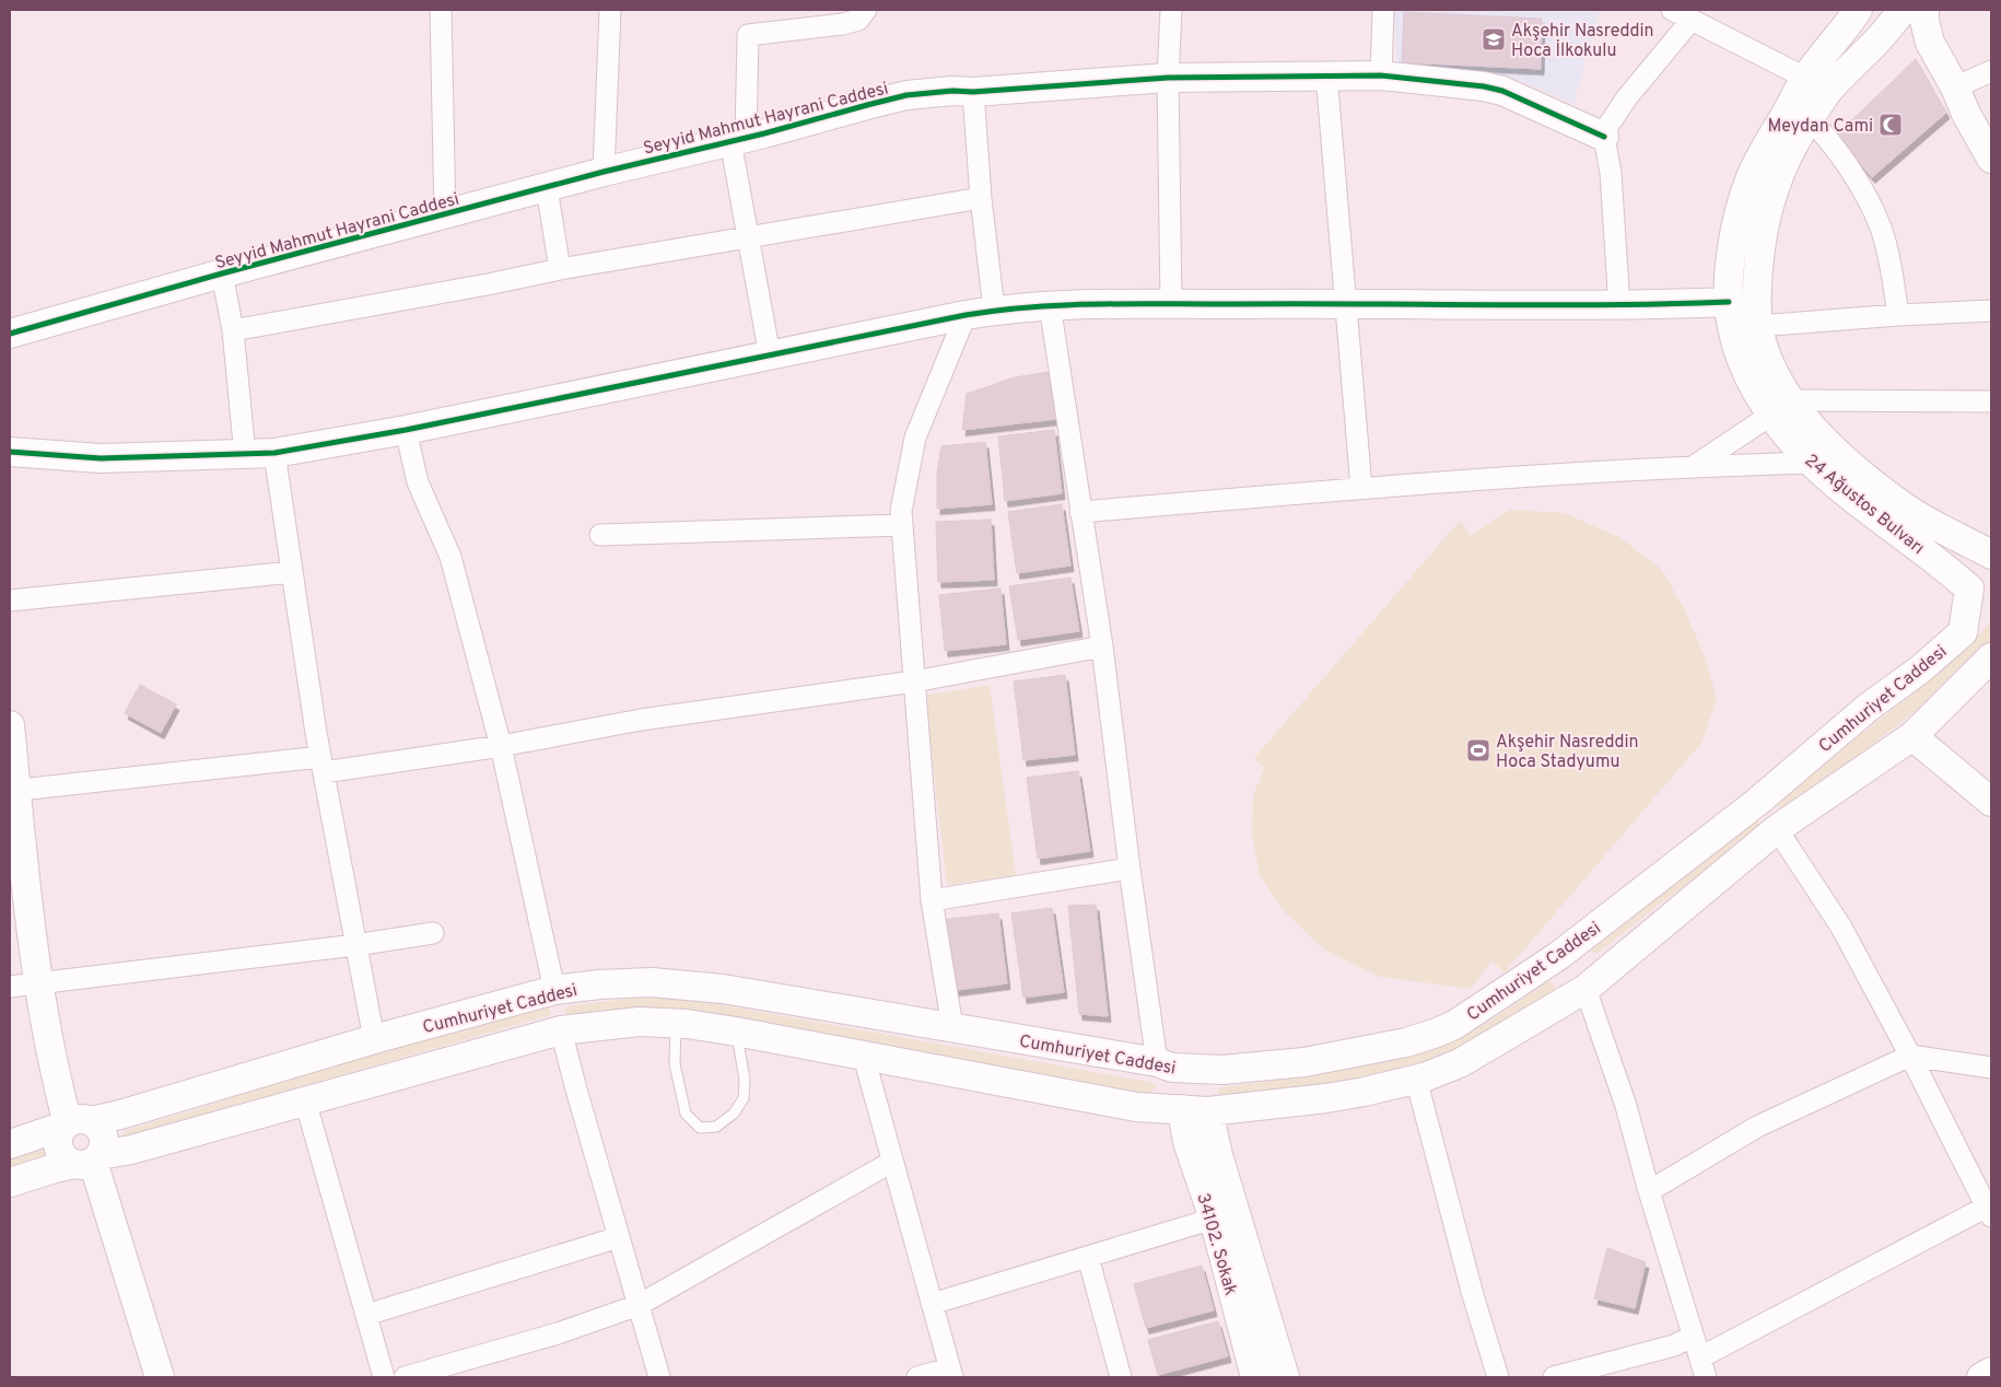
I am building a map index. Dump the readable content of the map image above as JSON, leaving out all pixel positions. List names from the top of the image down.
{
  "streets": {
    "main road": [
      "Seyyid Mahmut Hayrani Caddesi",
      "24 Ağustos Bulvarı",
      "Cumhuriyet Caddesi",
      "34102. Sokak"
    ]
  },
  "crossings": [
    ["24 Ağustos Bulvarı", "Cumhuriyet Caddesi"],
    ["Cumhuriyet Caddesi", "34102. Sokak"]
  ],
  "places": {
    "school or university": ["Akşehir Nasreddin Hoca İlkokulu"],
    "mosque": ["Meydan Cami"],
    "sports": ["Akşehir Nasreddin Hoca Stadyumu"]
  }
}
